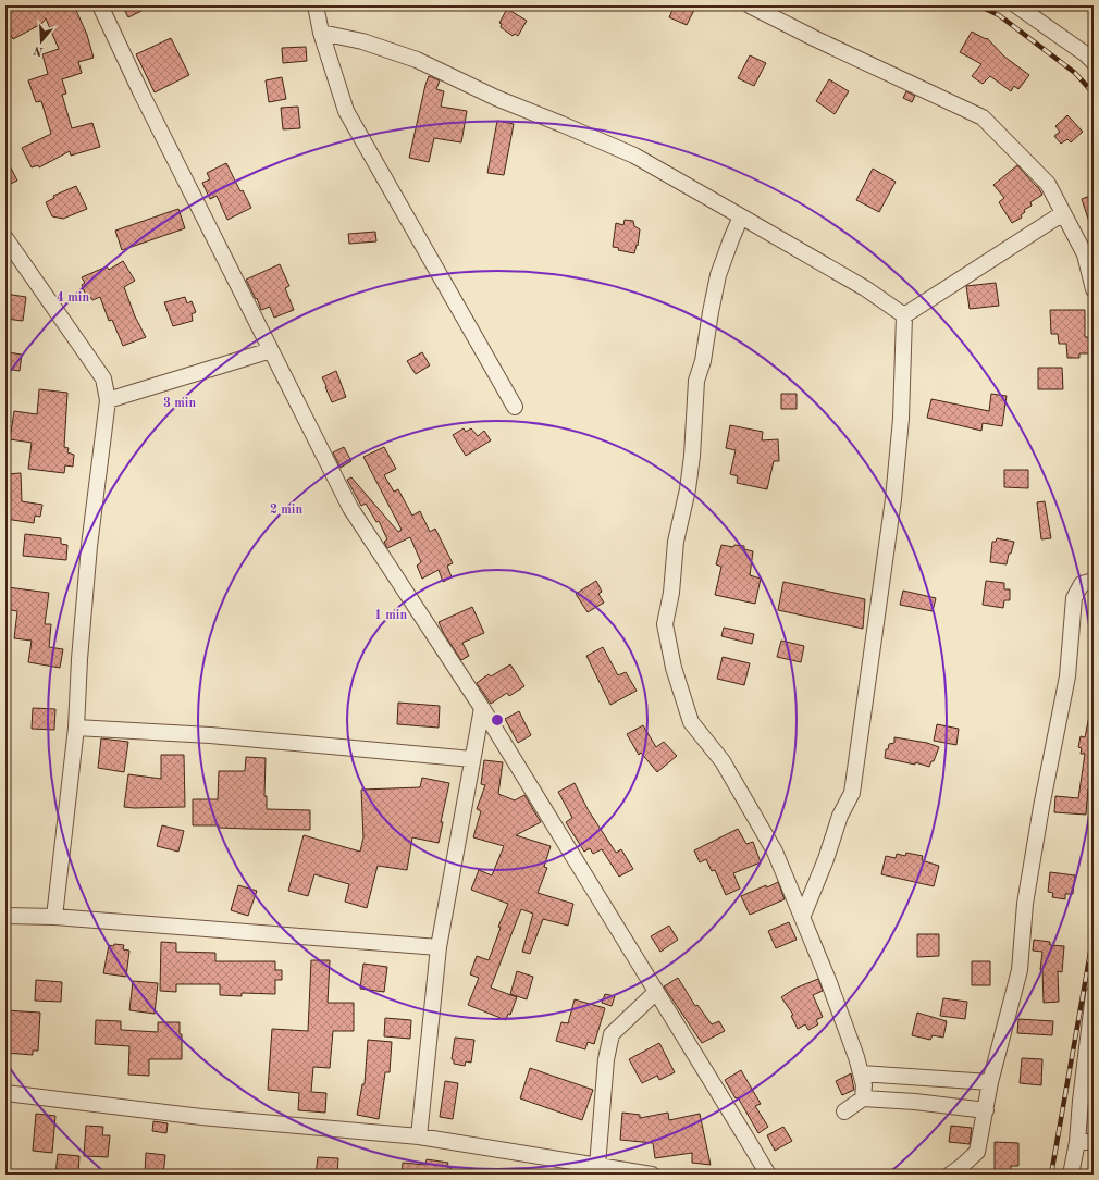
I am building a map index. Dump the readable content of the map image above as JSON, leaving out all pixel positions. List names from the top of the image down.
{
  "north": "bottom",
  "rings": [
    "4 min",
    "3 min",
    "2 min",
    "1 min"
  ]
}
